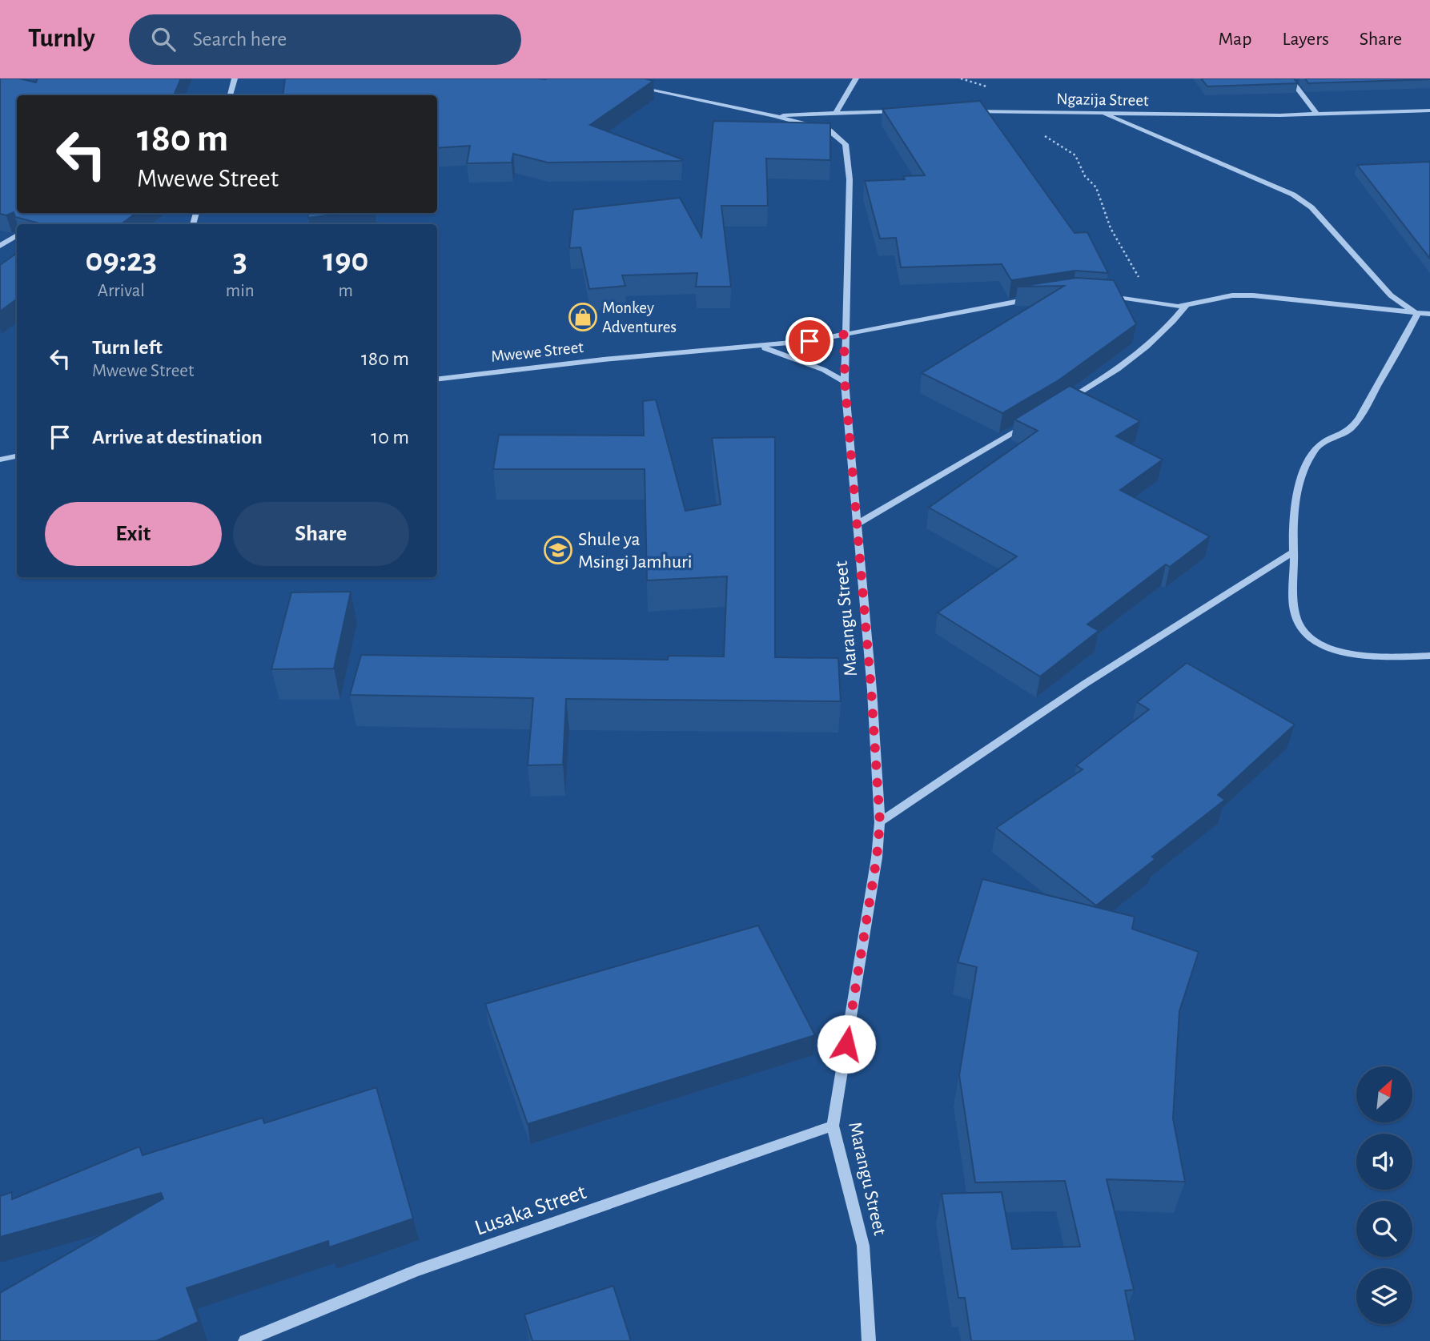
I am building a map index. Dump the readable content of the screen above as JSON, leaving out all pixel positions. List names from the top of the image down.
{
  "streets": {
    "street": [
      "Ngazija Street",
      "Mwewe Street",
      "Marangu Street",
      "Lusaka Street"
    ]
  },
  "crossings": [
    ["Mwewe Street", "Marangu Street"],
    ["Marangu Street", "Lusaka Street"]
  ],
  "places": {
    "shop": ["Monkey Adventures"],
    "school or university": ["Shule ya Msingi Jamhuri"]
  },
  "north": "top right",
  "page": {
    "header": "Turnly",
    "search": "Search here",
    "nav": ["Map", "Layers", "Share"],
    "turn": ["180 m", "Mwewe Street"],
    "eta": [
      "09:23",
      "Arrival",
      "3",
      "min",
      "190",
      "m"
    ],
    "list": [
      {
        "name": "Turn left",
        "note": "Mwewe Street",
        "value": "180 m"
      },
      {
        "name": "Arrive at destination",
        "value": "10 m"
      }
    ],
    "buttons": ["Exit", "Share"]
  }
}
